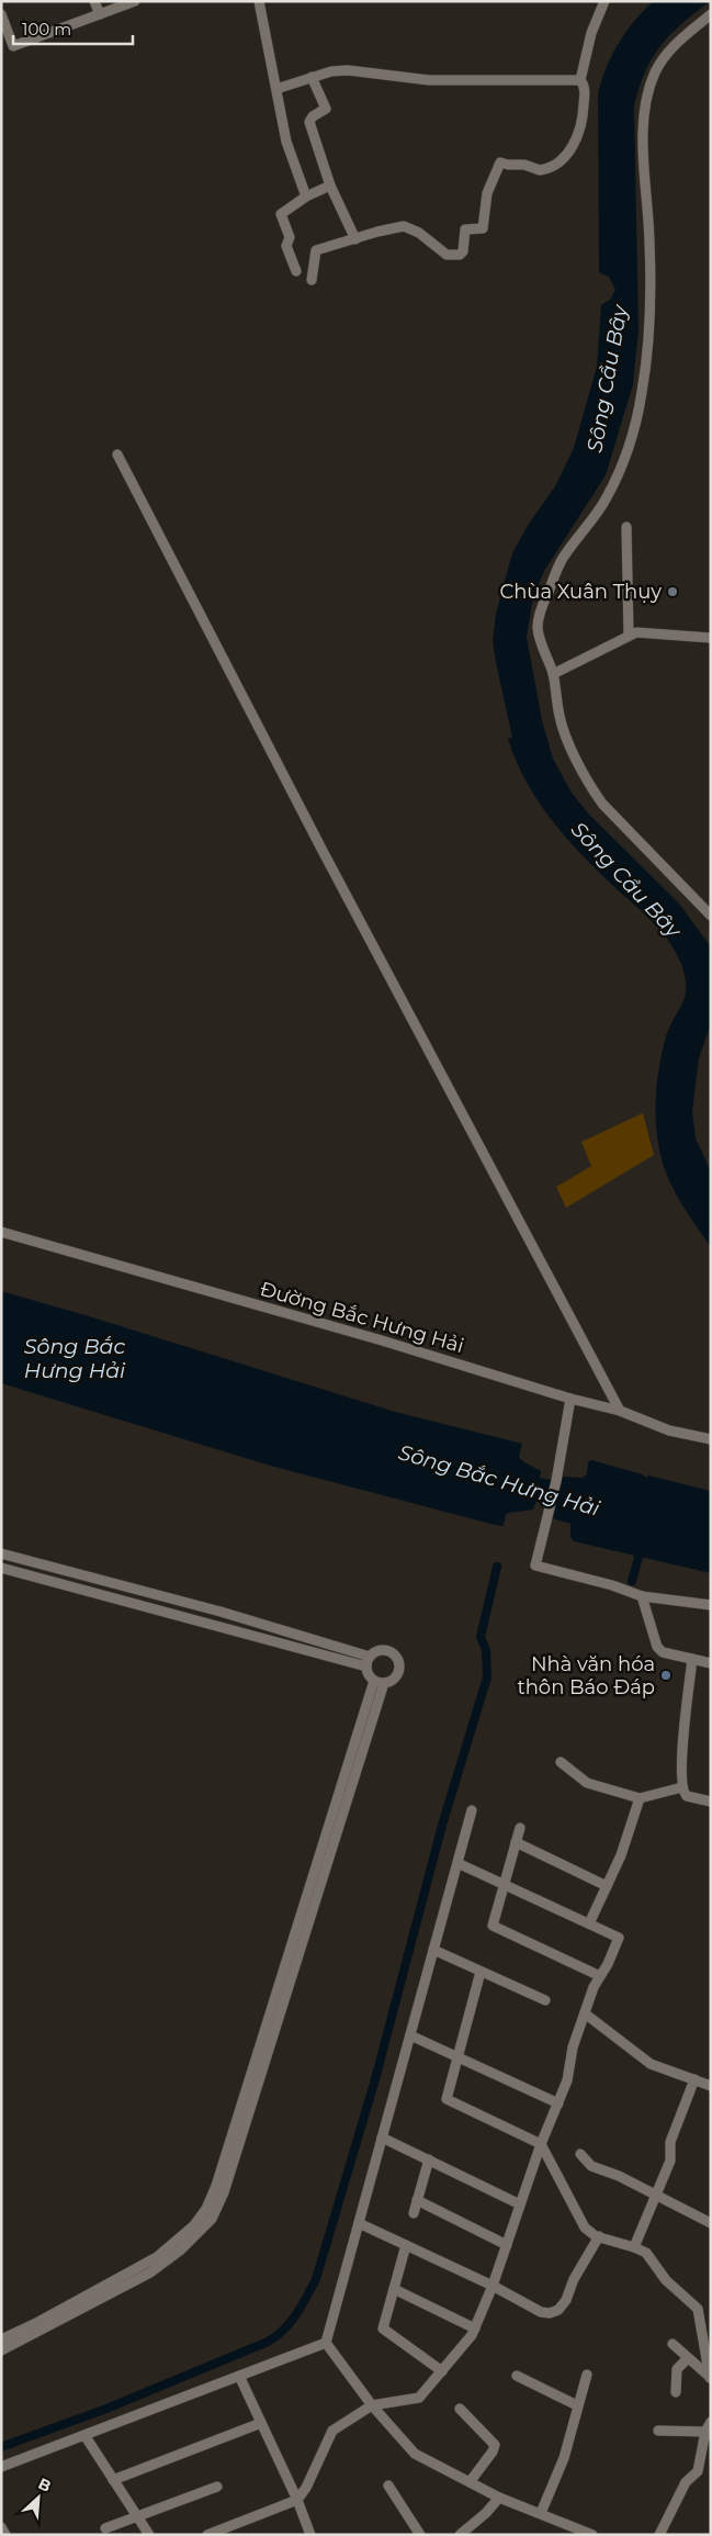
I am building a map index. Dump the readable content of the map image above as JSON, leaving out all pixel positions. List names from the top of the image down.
{
  "streets": {
    "street": ["Đường Bắc Hưng Hải"]
  },
  "water": ["Sông Cầu Bây", "Sông Bắc Hưng Hải"],
  "places": ["Chùa Xuân Thụy", "Nhà văn hóa thôn Báo Đáp"],
  "scale_bar": "100 m",
  "north": "top right"
}
